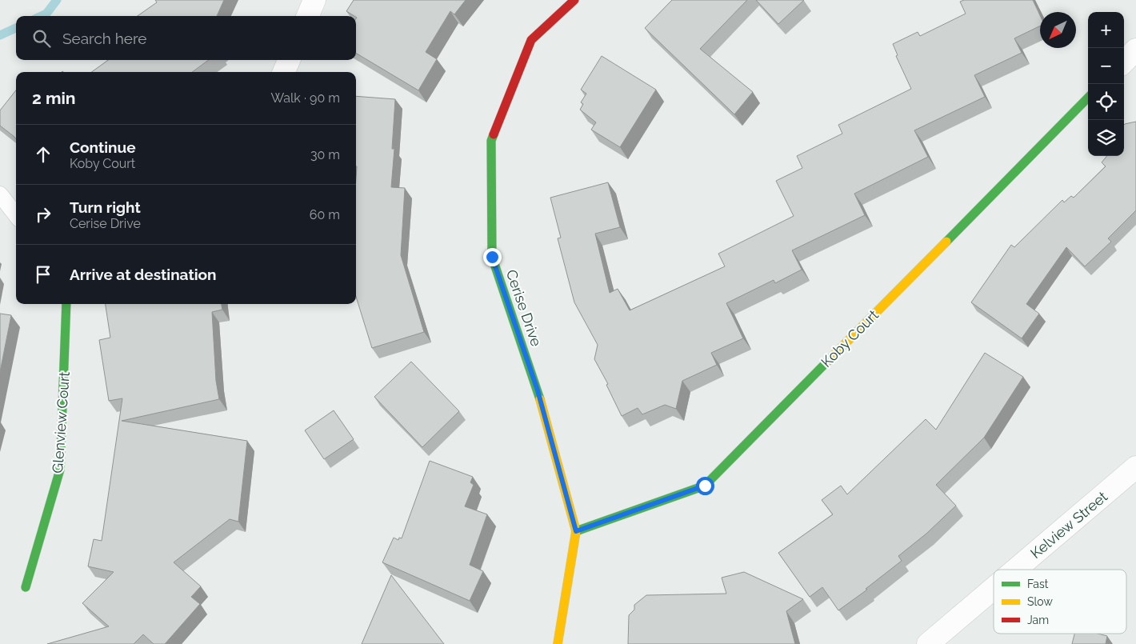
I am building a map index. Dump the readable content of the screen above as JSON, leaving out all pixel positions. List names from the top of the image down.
{
  "streets": {
    "street": [
      "Cerise Drive",
      "Koby Court",
      "Glenview Court",
      "Kelview Street"
    ]
  },
  "crossings": [
    ["Cerise Drive", "Koby Court"]
  ],
  "legend": ["Fast", "Slow", "Jam"],
  "north": "bottom left",
  "page": {
    "map_buttons": ["+", "−"],
    "search": "Search here",
    "heading": ["2 min", "Walk · 90 m"],
    "list": [
      ["Continue", "Koby Court", "30 m"],
      ["Turn right", "Cerise Drive", "60 m"],
      "Arrive at destination"
    ]
  }
}
